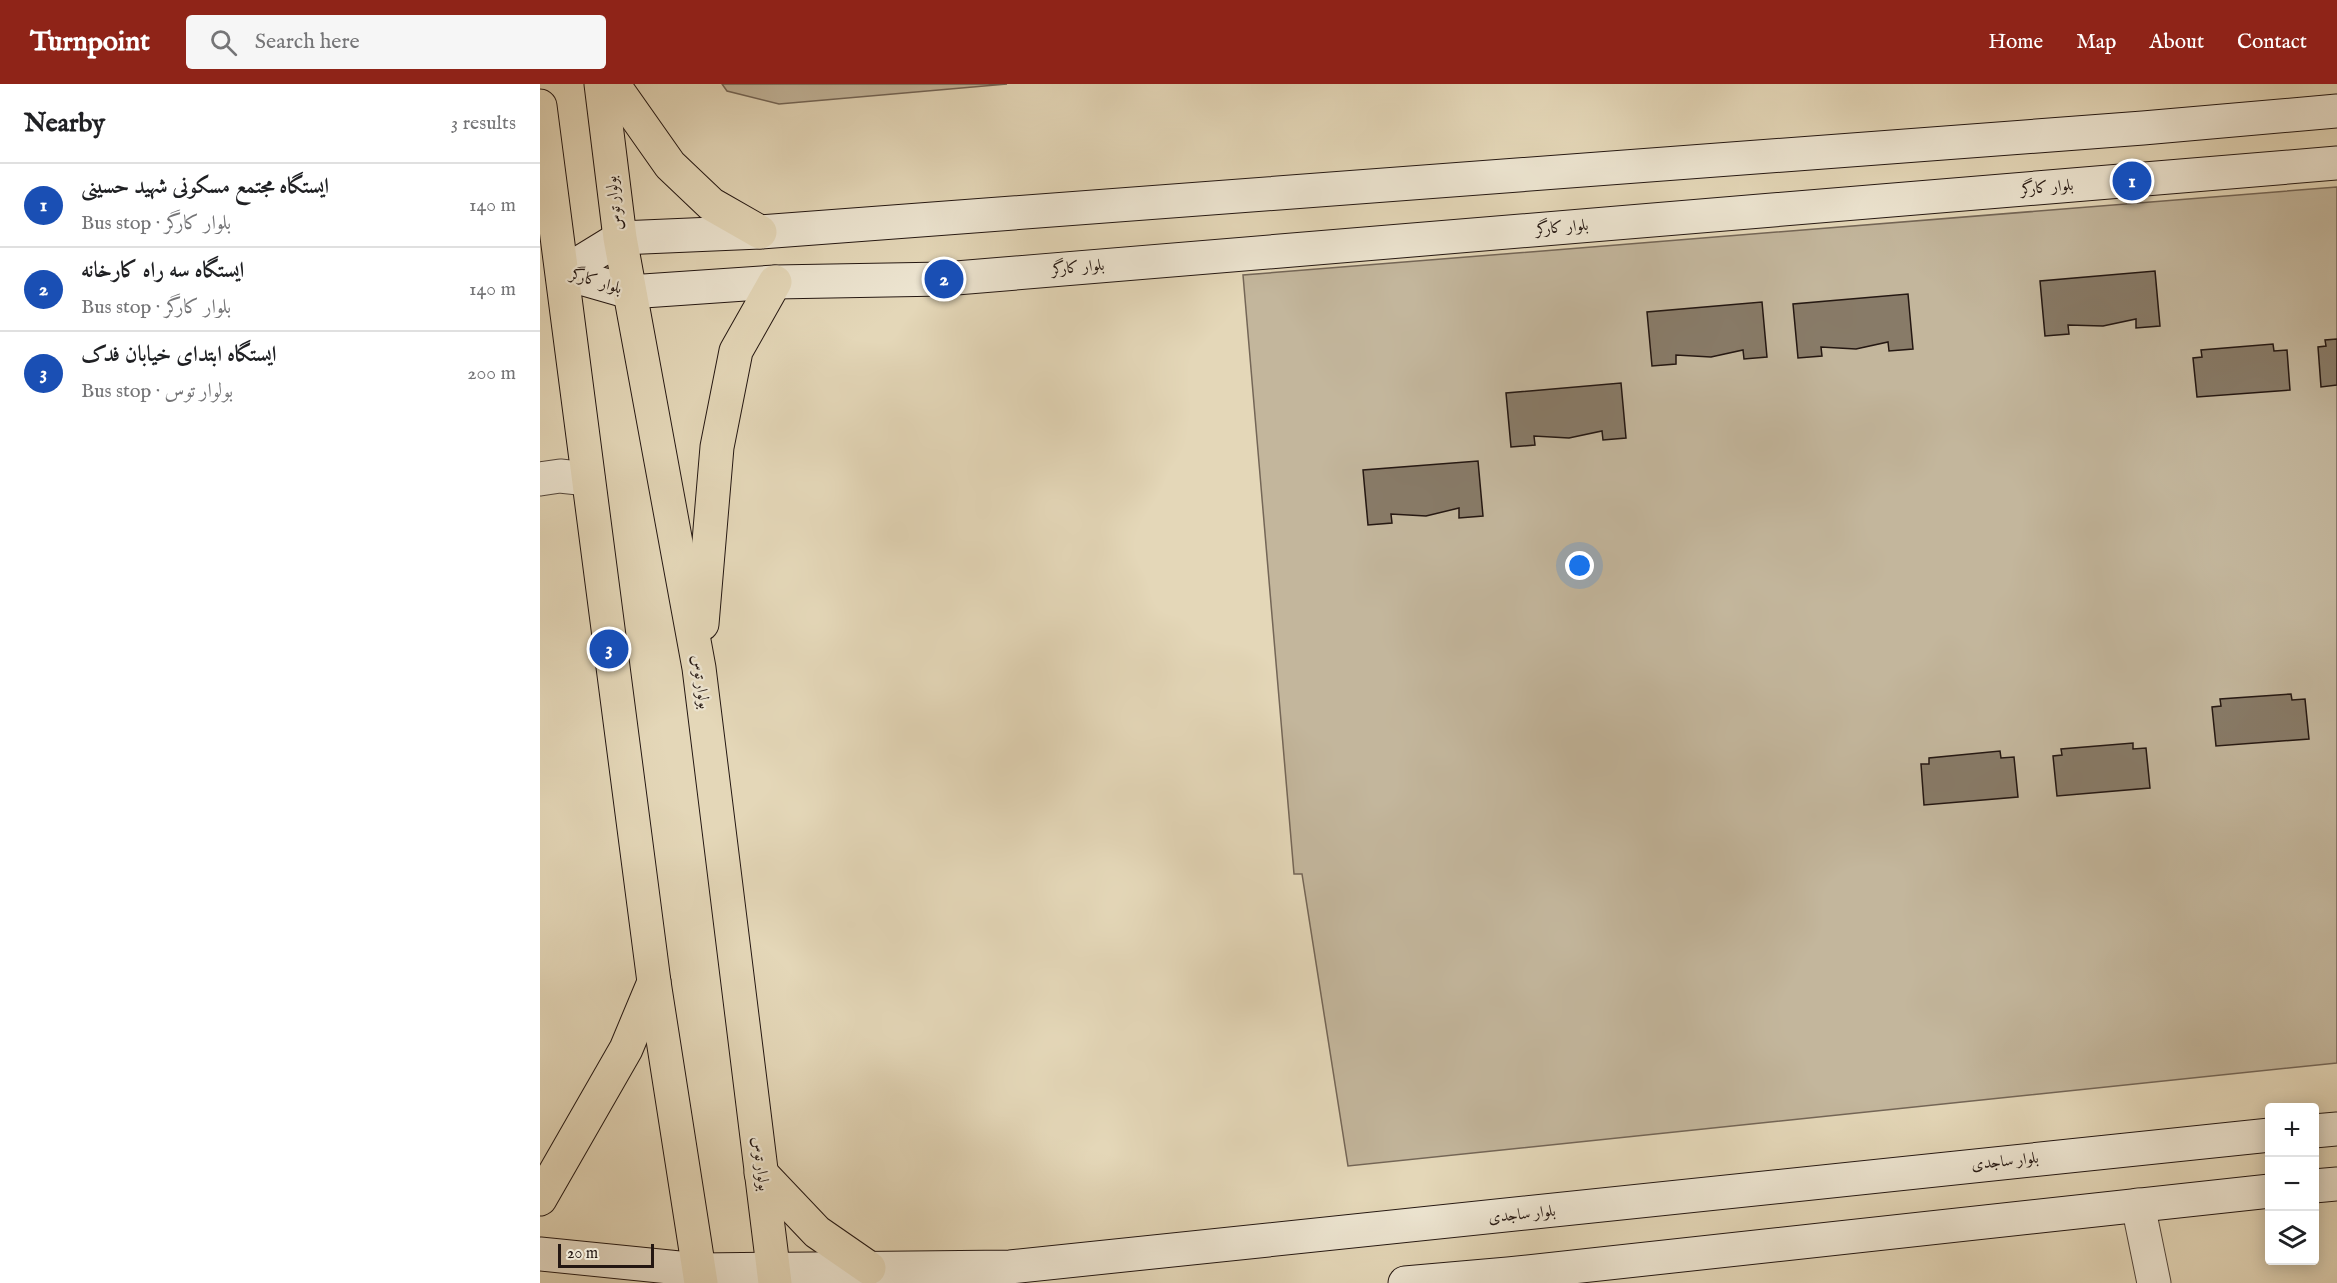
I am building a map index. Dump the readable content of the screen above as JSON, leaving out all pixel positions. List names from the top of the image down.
{
  "streets": {
    "main road": ["بولوار توس"],
    "street": ["بلوار کارگر", "بلوار ساجدی"]
  },
  "crossings": [
    ["بلوار کارگر", "بولوار توس"],
    ["بولوار توس", "بلوار ساجدی"]
  ],
  "scale_bar": "20 m",
  "page": {
    "header": "Turnpoint",
    "search": "Search here",
    "nav": [
      "Home",
      "Map",
      "About",
      "Contact"
    ],
    "heading": ["Nearby", "3 results"],
    "pins": ["1", "2", "3"],
    "list": [
      {
        "mark": "1",
        "name": "ایستگاه مجتمع مسکونی شهید حسینی",
        "note": "Bus stop · بلوار کارگر",
        "value": "140 m"
      },
      {
        "mark": "2",
        "name": "ایستگاه سه راه کارخانه",
        "note": "Bus stop · بلوار کارگر",
        "value": "140 m"
      },
      {
        "mark": "3",
        "name": "ایستگاه ابتدای خیابان فدک",
        "note": "Bus stop · بولوار توس",
        "value": "200 m"
      }
    ],
    "map_buttons": ["+", "−"],
    "scale": "20 m"
  }
}
